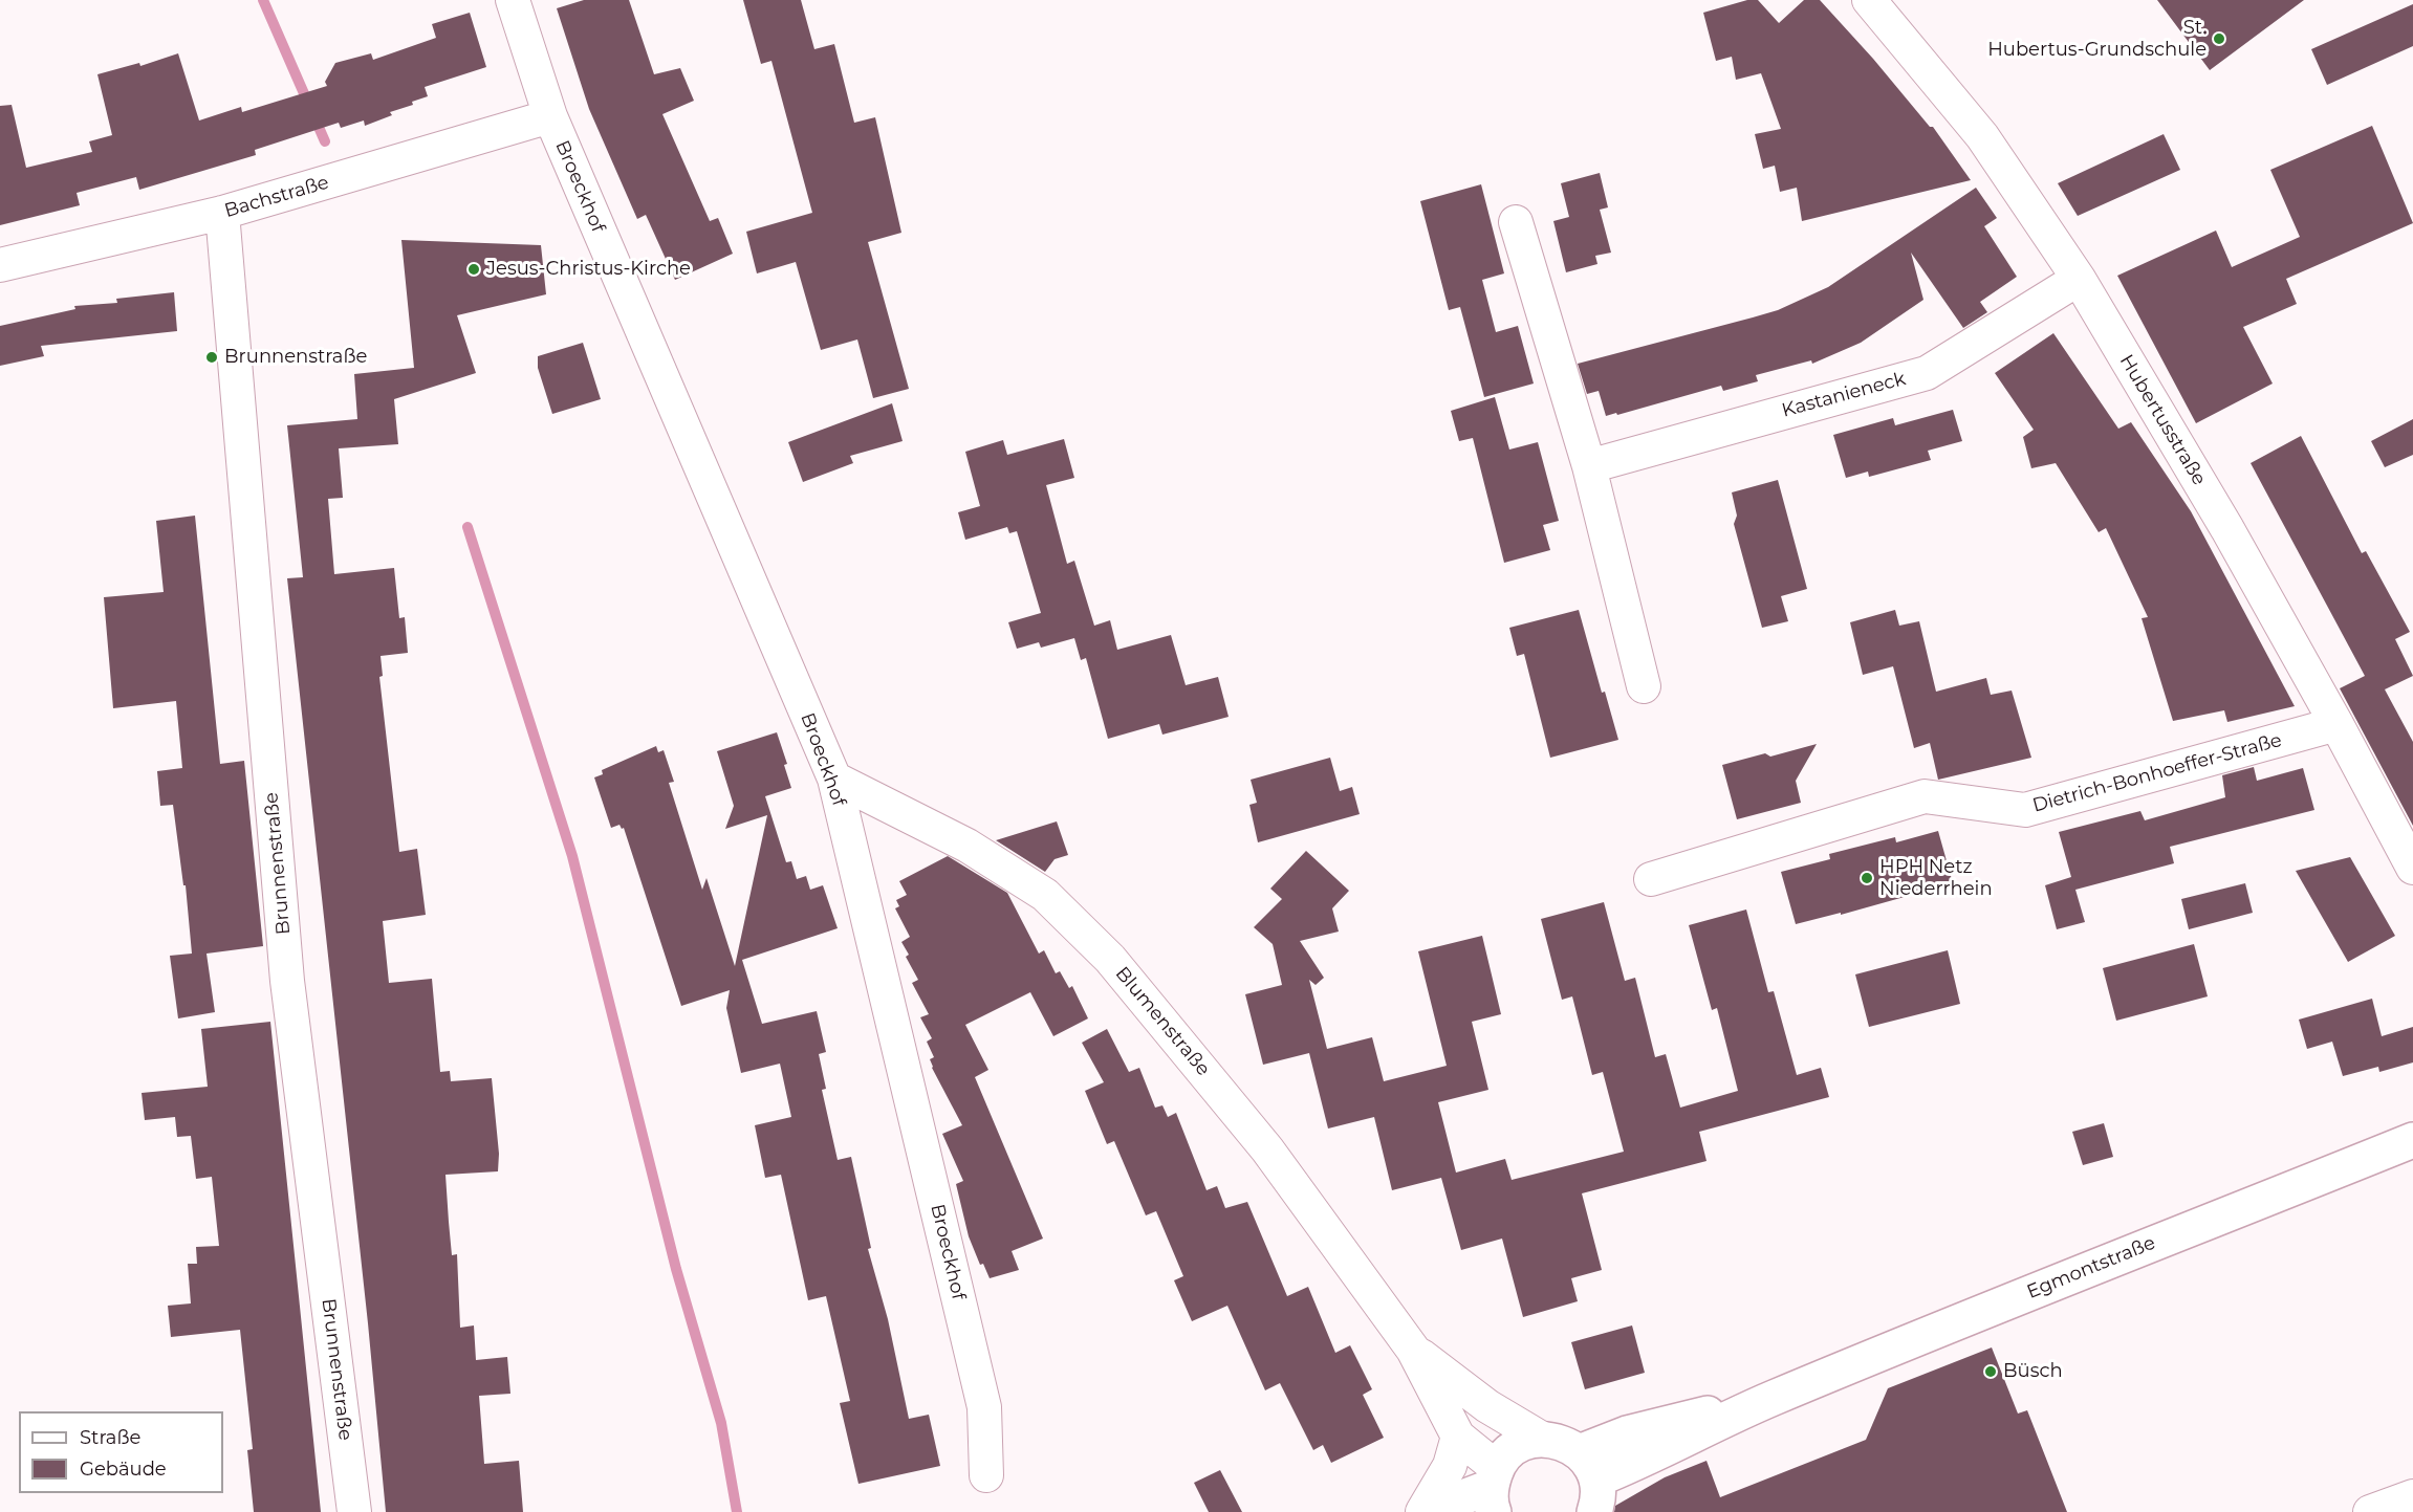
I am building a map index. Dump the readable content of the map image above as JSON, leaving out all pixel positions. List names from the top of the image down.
{
  "streets": {
    "street": [
      "Broeckhof",
      "Bachstraße",
      "Kastanieneck",
      "Hubertusstraße",
      "Dietrich-Bonhoeffer-Straße",
      "Brunnenstraße",
      "Blumenstraße",
      "Egmontstraße"
    ]
  },
  "crossings": [
    ["Broeckhof", "Bachstraße"],
    ["Broeckhof", "Blumenstraße"],
    ["Bachstraße", "Brunnenstraße"],
    ["Kastanieneck", "Hubertusstraße"],
    ["Hubertusstraße", "Dietrich-Bonhoeffer-Straße"]
  ],
  "places": [
    "St. Hubertus-Grundschule",
    "Jesus-Christus-Kirche",
    "Brunnenstraße",
    "HPH Netz Niederrhein",
    "Büsch"
  ],
  "legend": ["Straße", "Gebäude"]
}
